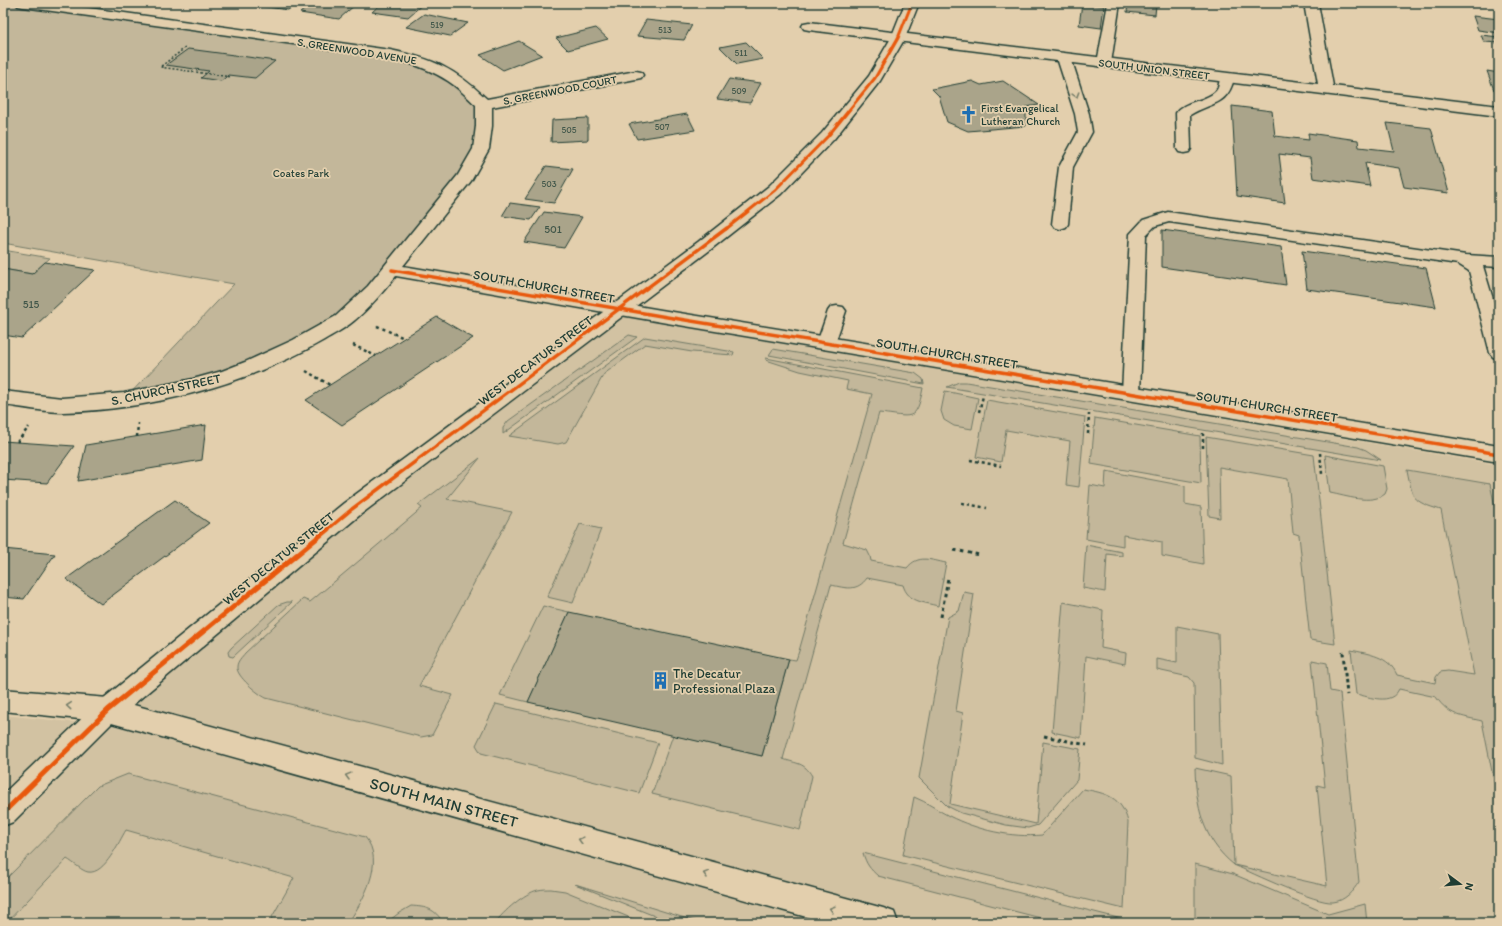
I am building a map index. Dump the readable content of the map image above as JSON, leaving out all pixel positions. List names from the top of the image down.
{
  "streets": {
    "street": [
      "S. GREENWOOD AVENUE",
      "SOUTH UNION STREET",
      "S. GREENWOOD COURT",
      "SOUTH CHURCH STREET",
      "WEST DECATUR STREET",
      "S. CHURCH STREET",
      "SOUTH MAIN STREET"
    ]
  },
  "crossings": [
    ["S. GREENWOOD AVENUE", "S. GREENWOOD COURT"],
    ["SOUTH UNION STREET", "WEST DECATUR STREET"],
    ["SOUTH CHURCH STREET", "WEST DECATUR STREET"],
    ["SOUTH CHURCH STREET", "S. CHURCH STREET"],
    ["WEST DECATUR STREET", "SOUTH MAIN STREET"]
  ],
  "one_way": ["SOUTH MAIN STREET"],
  "parks": ["Coates Park"],
  "places": {
    "church": ["First Evangelical Lutheran Church"],
    "building": ["The Decatur Professional Plaza"]
  },
  "house_numbers": [
    "519",
    "513",
    "511",
    "509",
    "507",
    "505",
    "503",
    "501",
    "515"
  ],
  "north": "right"
}
